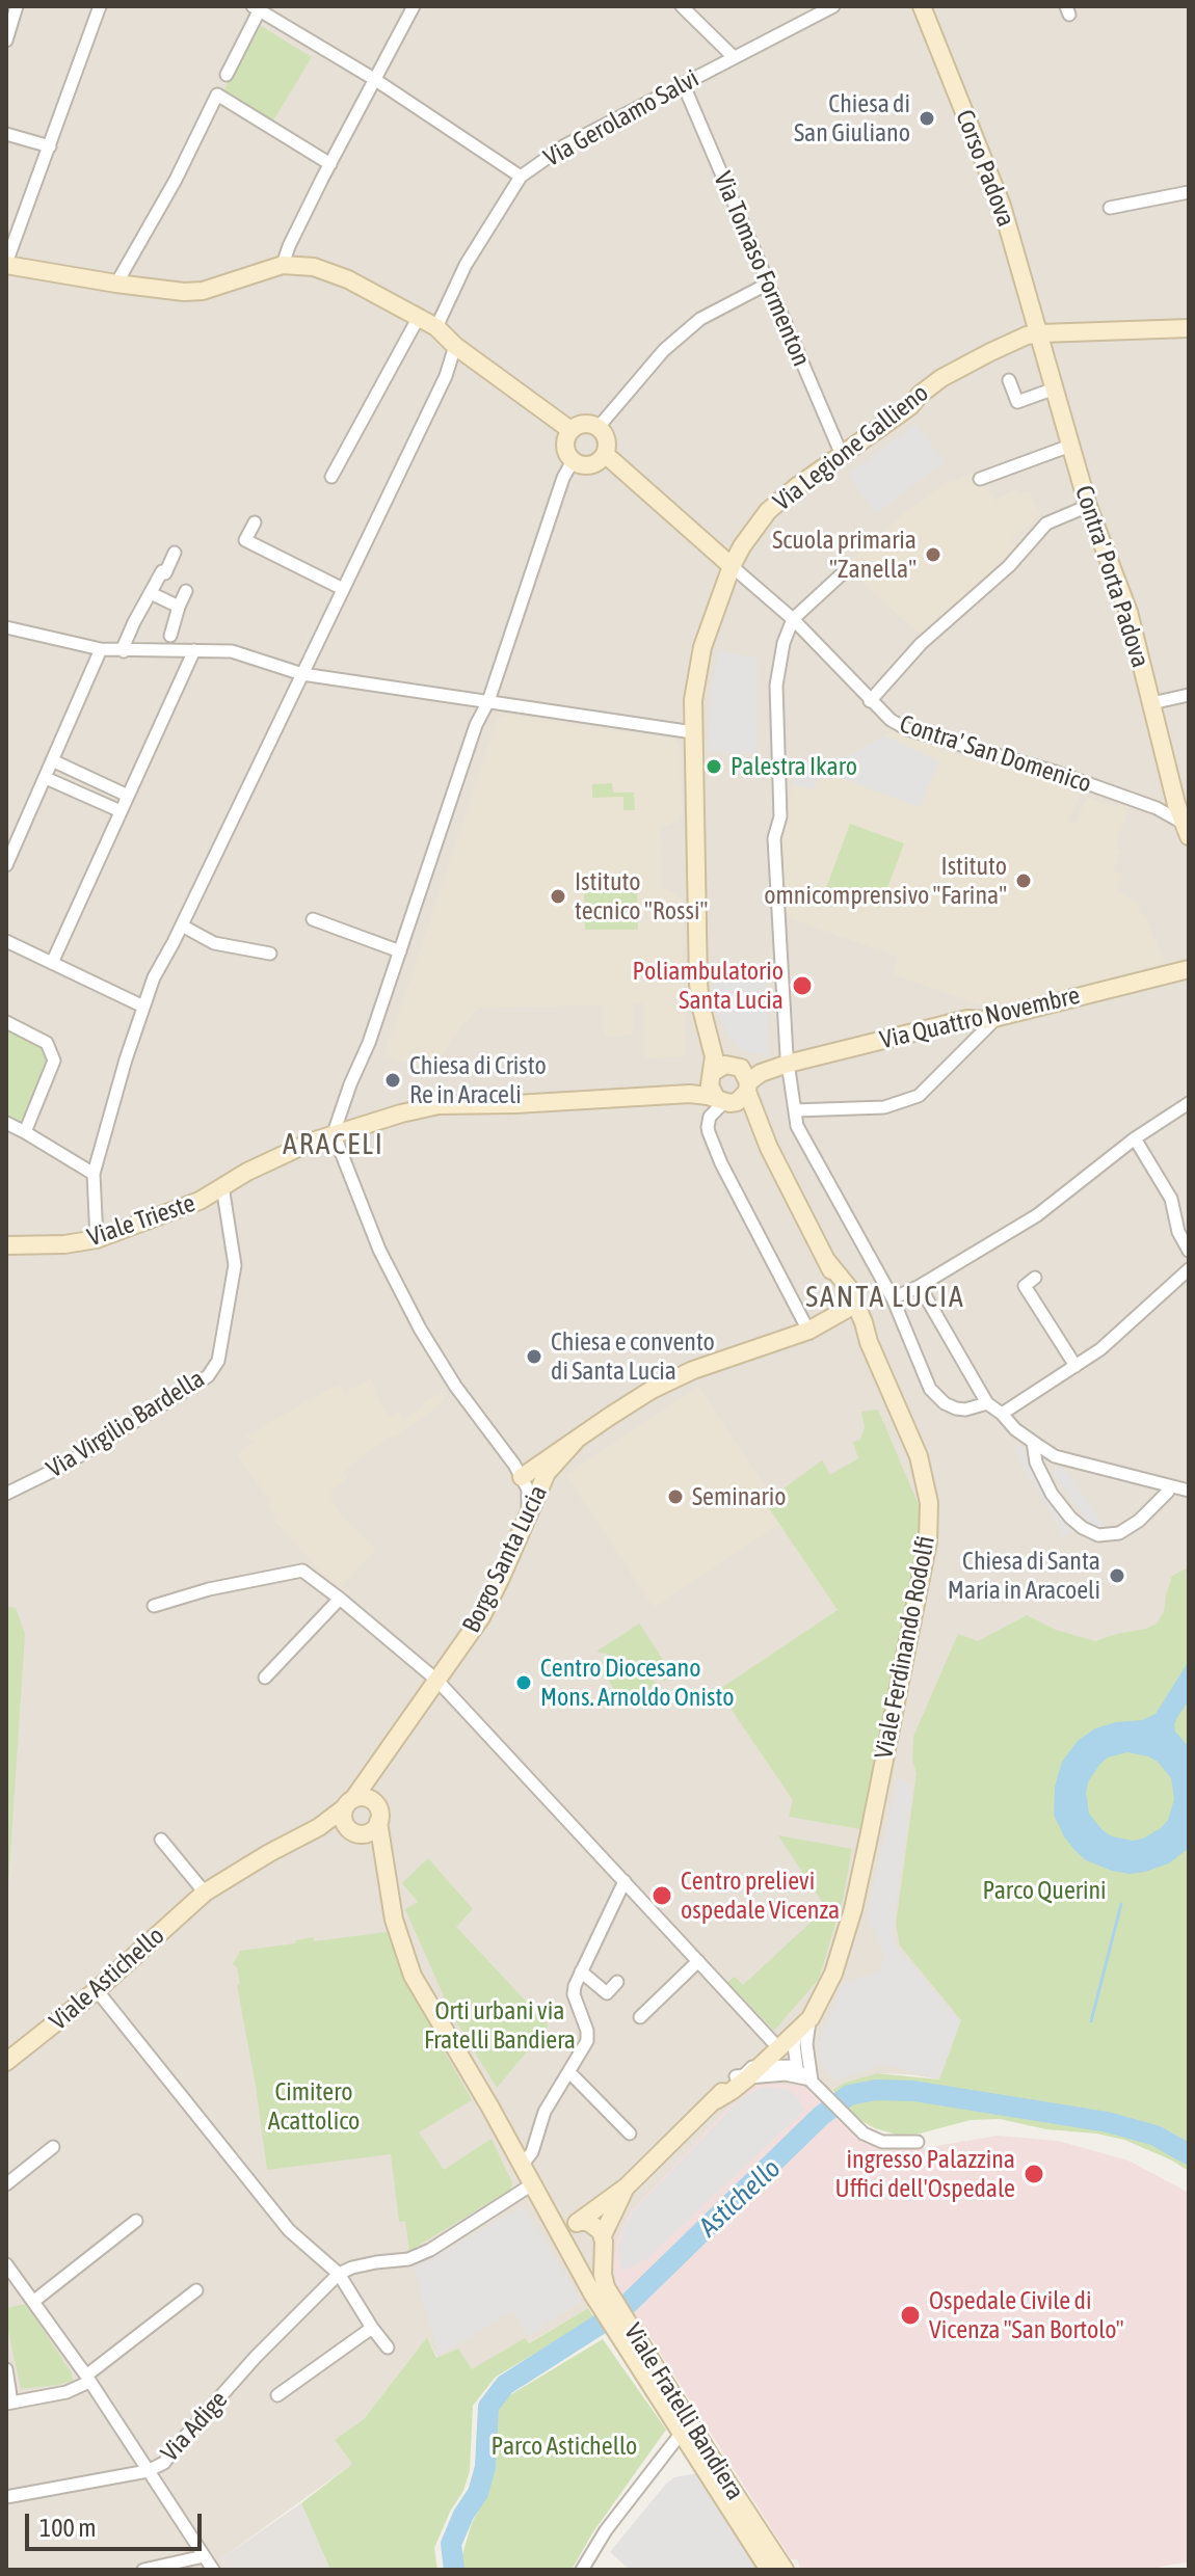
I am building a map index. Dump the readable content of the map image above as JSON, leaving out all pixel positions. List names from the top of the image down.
{
  "streets": {
    "main road": [
      "Corso Padova",
      "Via Legione Gallieno",
      "Contra' Porta Padova",
      "Via Quattro Novembre",
      "Viale Trieste",
      "Borgo Santa Lucia",
      "Viale Ferdinando Rodolfi",
      "Viale Astichello",
      "Viale Fratelli Bandiera"
    ],
    "street": [
      "Via Gerolamo Salvi",
      "Via Tomaso Formenton",
      "Contra' San Domenico",
      "Via Virgilio Bardella",
      "Via Adige"
    ]
  },
  "crossings": [
    ["Via Gerolamo Salvi", "Via Tomaso Formenton"],
    ["Corso Padova", "Via Legione Gallieno"],
    ["Corso Padova", "Contra' Porta Padova"],
    ["Via Tomaso Formenton", "Via Legione Gallieno"],
    ["Via Legione Gallieno", "Contra' Porta Padova"],
    ["Via Legione Gallieno", "Contra' San Domenico"],
    ["Via Legione Gallieno", "Via Quattro Novembre"],
    ["Via Legione Gallieno", "Viale Trieste"],
    ["Contra' Porta Padova", "Contra' San Domenico"],
    ["Via Quattro Novembre", "Viale Trieste"],
    ["Viale Trieste", "Via Virgilio Bardella"],
    ["Borgo Santa Lucia", "Viale Astichello"],
    ["Borgo Santa Lucia", "Viale Fratelli Bandiera"],
    ["Viale Ferdinando Rodolfi", "Viale Fratelli Bandiera"],
    ["Viale Astichello", "Viale Fratelli Bandiera"],
    ["Viale Fratelli Bandiera", "Via Adige"]
  ],
  "districts": ["ARACELI", "SANTA LUCIA"],
  "water": ["Astichello"],
  "parks": [
    "Parco Querini",
    "Orti urbani via Fratelli Bandiera",
    "Cimitero Acattolico",
    "Parco Astichello"
  ],
  "places": [
    "Chiesa di San Giuliano",
    "Scuola primaria \"Zanella\"",
    "Palestra Ikaro",
    "Istituto omnicomprensivo \"Farina\"",
    "Istituto tecnico \"Rossi\"",
    "Poliambulatorio Santa Lucia",
    "Chiesa di Cristo Re in Araceli",
    "Chiesa e convento di Santa Lucia",
    "Seminario",
    "Chiesa di Santa Maria in Aracoeli",
    "Centro Diocesano Mons. Arnoldo Onisto",
    "Centro prelievi ospedale Vicenza",
    "ingresso Palazzina Uffici dell'Ospedale",
    "Ospedale Civile di Vicenza \"San Bortolo\""
  ],
  "scale_bar": "100 m"
}
